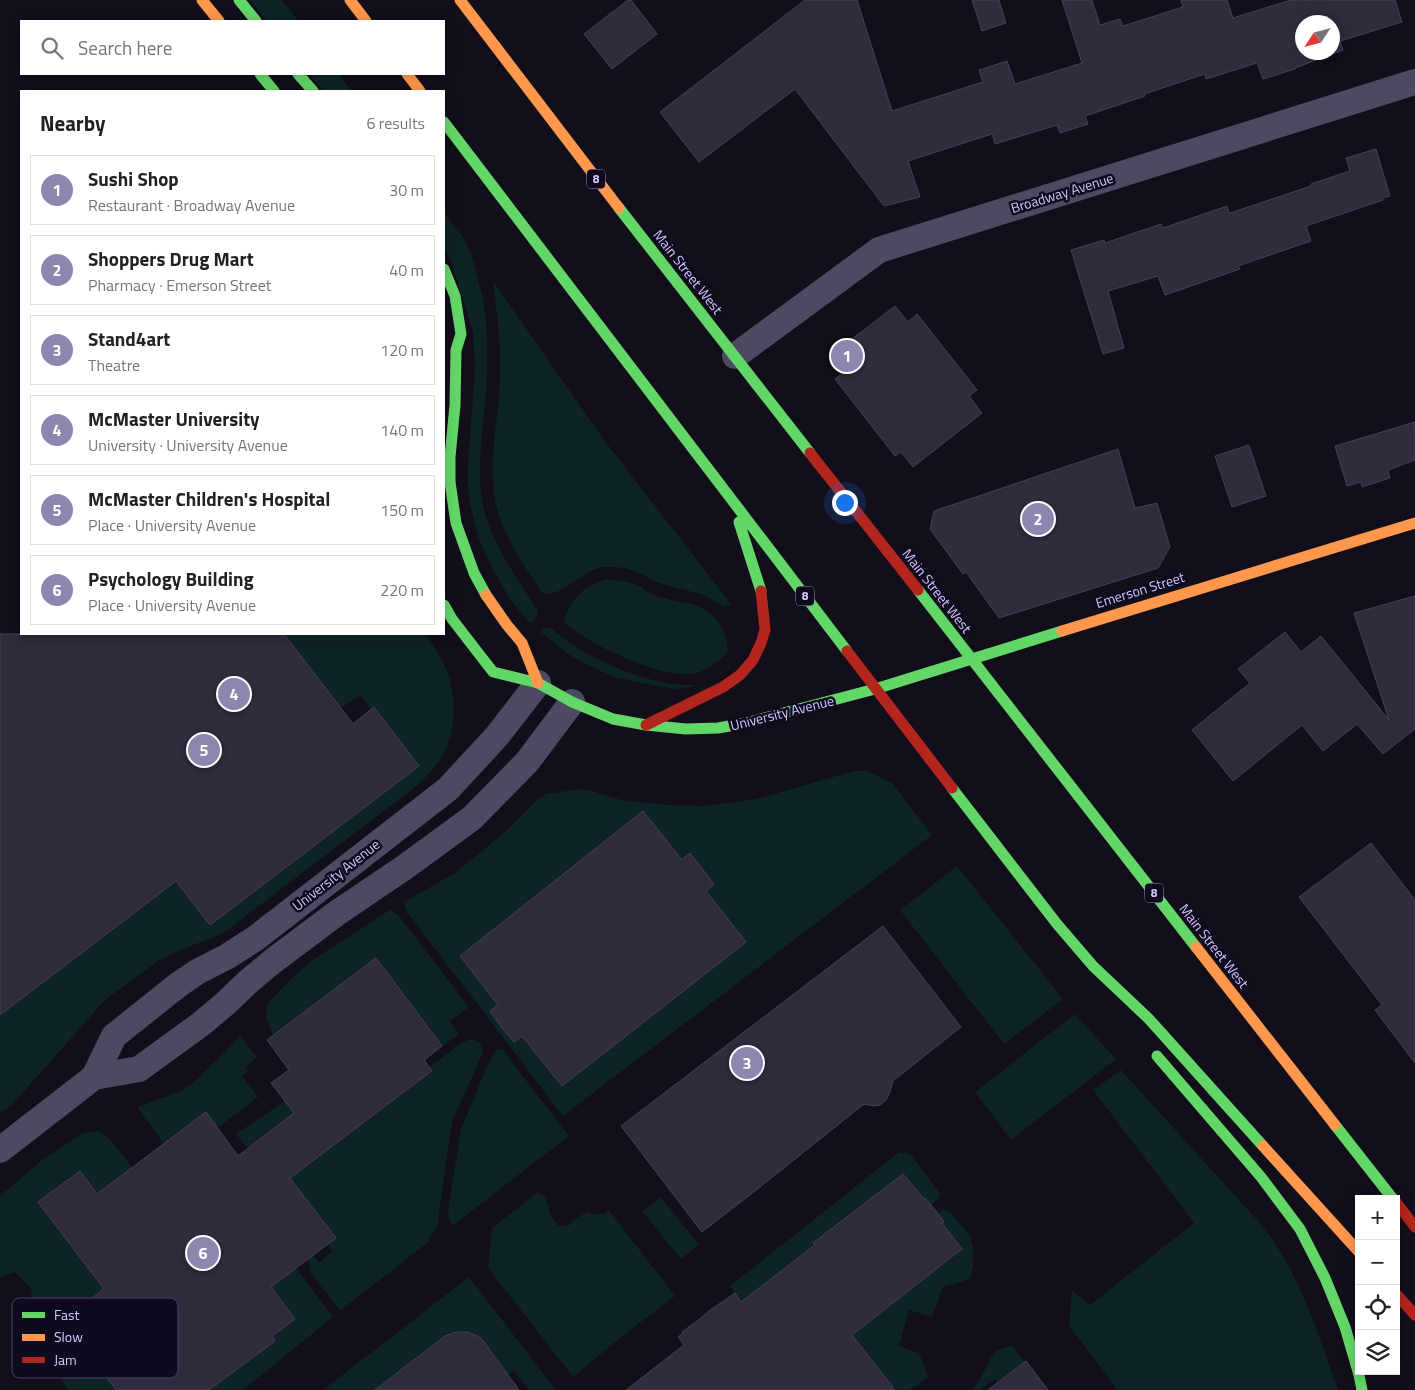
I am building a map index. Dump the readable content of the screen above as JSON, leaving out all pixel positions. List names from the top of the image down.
{
  "streets": {
    "main road": [
      "8",
      "Main Street West",
      "Emerson Street",
      "University Avenue"
    ],
    "street": ["Broadway Avenue"]
  },
  "crossings": [
    ["8", "Emerson Street"],
    ["8", "University Avenue"],
    ["Broadway Avenue", "Main Street West"],
    ["Main Street West", "Emerson Street"],
    ["Emerson Street", "University Avenue"]
  ],
  "legend": ["Fast", "Slow", "Jam"],
  "north": "bottom left",
  "page": {
    "search": "Search here",
    "heading": ["Nearby", "6 results"],
    "list": [
      {
        "mark": "1",
        "name": "Sushi Shop",
        "note": "Restaurant · Broadway Avenue",
        "value": "30 m"
      },
      {
        "mark": "2",
        "name": "Shoppers Drug Mart",
        "note": "Pharmacy · Emerson Street",
        "value": "40 m"
      },
      {
        "mark": "3",
        "name": "Stand4art",
        "note": "Theatre",
        "value": "120 m"
      },
      {
        "mark": "4",
        "name": "McMaster University",
        "note": "University · University Avenue",
        "value": "140 m"
      },
      {
        "mark": "5",
        "name": "McMaster Children's Hospital",
        "note": "Place · University Avenue",
        "value": "150 m"
      },
      {
        "mark": "6",
        "name": "Psychology Building",
        "note": "Place · University Avenue",
        "value": "220 m"
      }
    ],
    "pins": [
      "1",
      "2",
      "4",
      "5",
      "3",
      "6"
    ],
    "map_buttons": ["+", "−"]
  }
}
